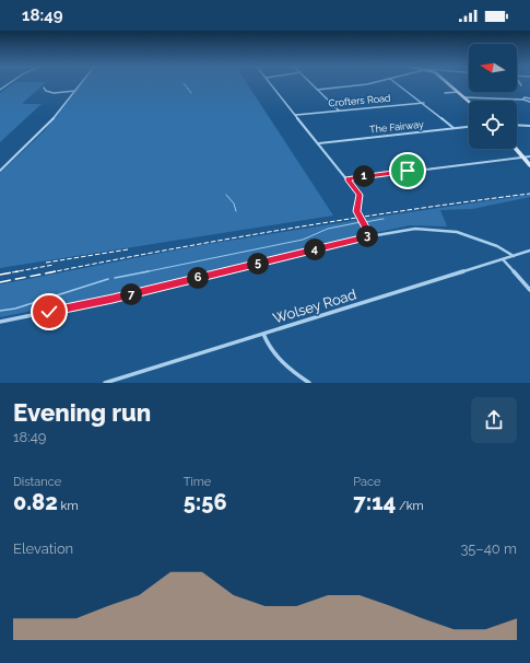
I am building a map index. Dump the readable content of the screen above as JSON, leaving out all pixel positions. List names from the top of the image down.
{
  "streets": {
    "street": ["Crofters Road", "The Fairway", "Wolsey Road"]
  },
  "north": "left",
  "page": {
    "status": "18:49",
    "pins": [
      "1",
      "3",
      "4",
      "5",
      "6",
      "7"
    ],
    "heading": ["Evening run", "18:49"],
    "stats": [
      ["Distance", "0.82 km"],
      ["Time", "5:56"],
      ["Pace", "7:14 /km"]
    ],
    "chart": ["Elevation", "35–40 m"]
  }
}
